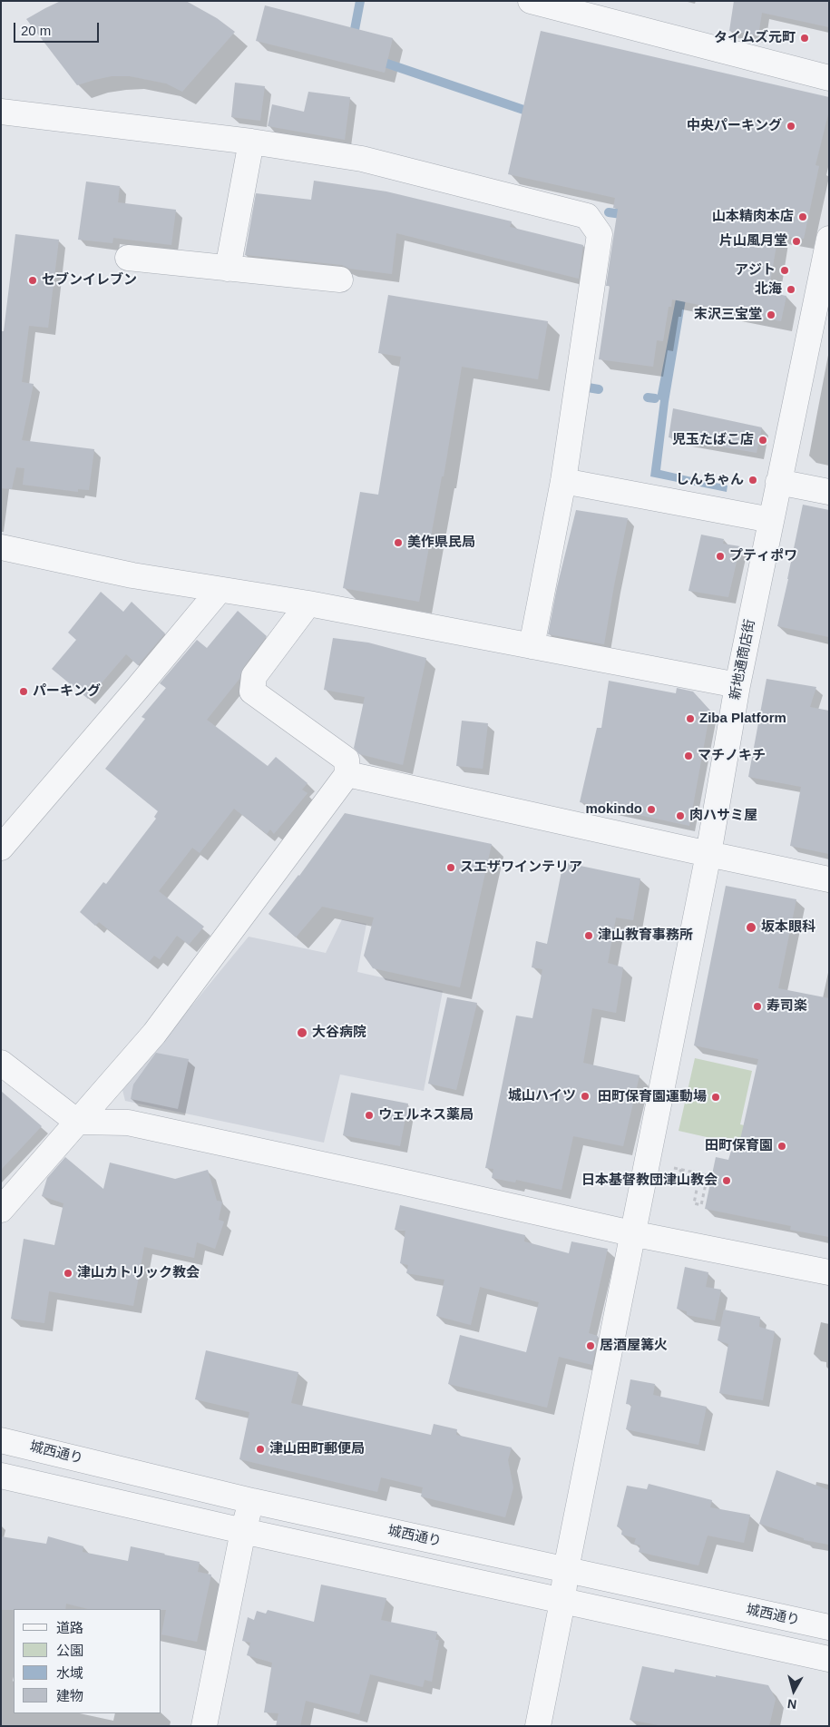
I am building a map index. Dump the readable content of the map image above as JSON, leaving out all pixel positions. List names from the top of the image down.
{
  "streets": {
    "street": ["新地通商店街", "城西通り"]
  },
  "crossings": [
    ["新地通商店街", "城西通り"]
  ],
  "places": [
    "タイムズ元町",
    "中央パーキング",
    "山本精肉本店",
    "片山風月堂",
    "アジト",
    "セブンイレブン",
    "北海",
    "末沢三宝堂",
    "児玉たばこ店",
    "しんちゃん",
    "美作県民局",
    "プティポワ",
    "パーキング",
    "Ziba Platform",
    "マチノキチ",
    "mokindo",
    "肉ハサミ屋",
    "スエザワインテリア",
    "坂本眼科",
    "津山教育事務所",
    "寿司楽",
    "大谷病院",
    "城山ハイツ",
    "田町保育園運動場",
    "ウェルネス薬局",
    "田町保育園",
    "日本基督教団津山教会",
    "津山カトリック教会",
    "居酒屋篝火",
    "津山田町郵便局"
  ],
  "legend": [
    "道路",
    "公園",
    "水域",
    "建物"
  ],
  "scale_bar": "20 m",
  "north": "bottom"
}
